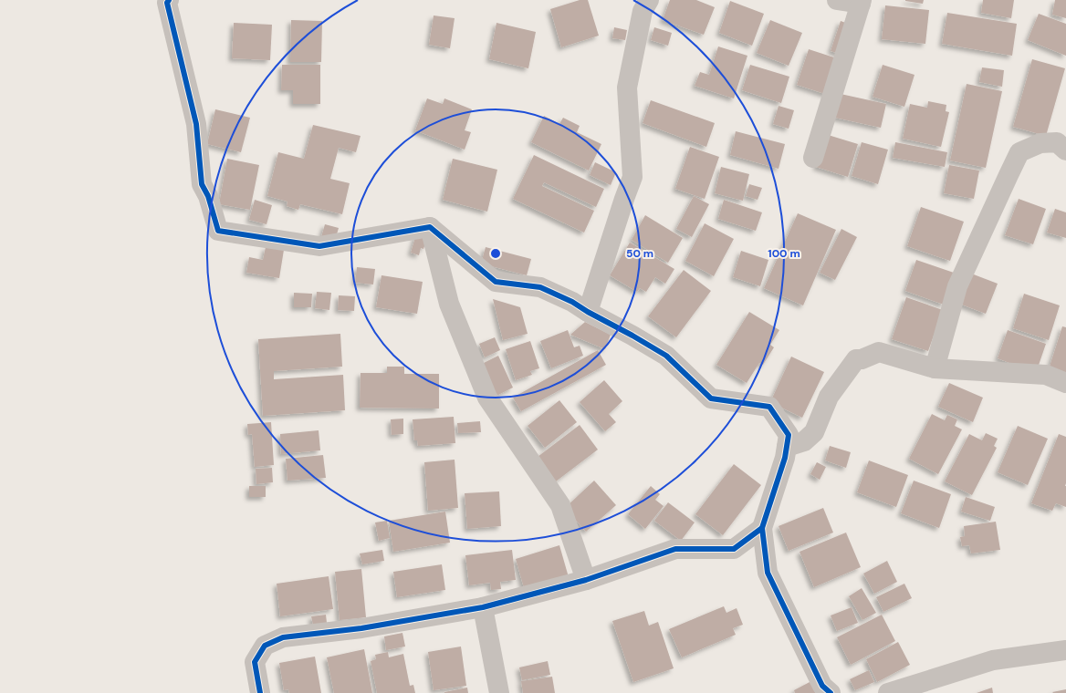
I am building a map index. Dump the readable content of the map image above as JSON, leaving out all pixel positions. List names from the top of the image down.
{
  "rings": ["50 m", "100 m"]
}
